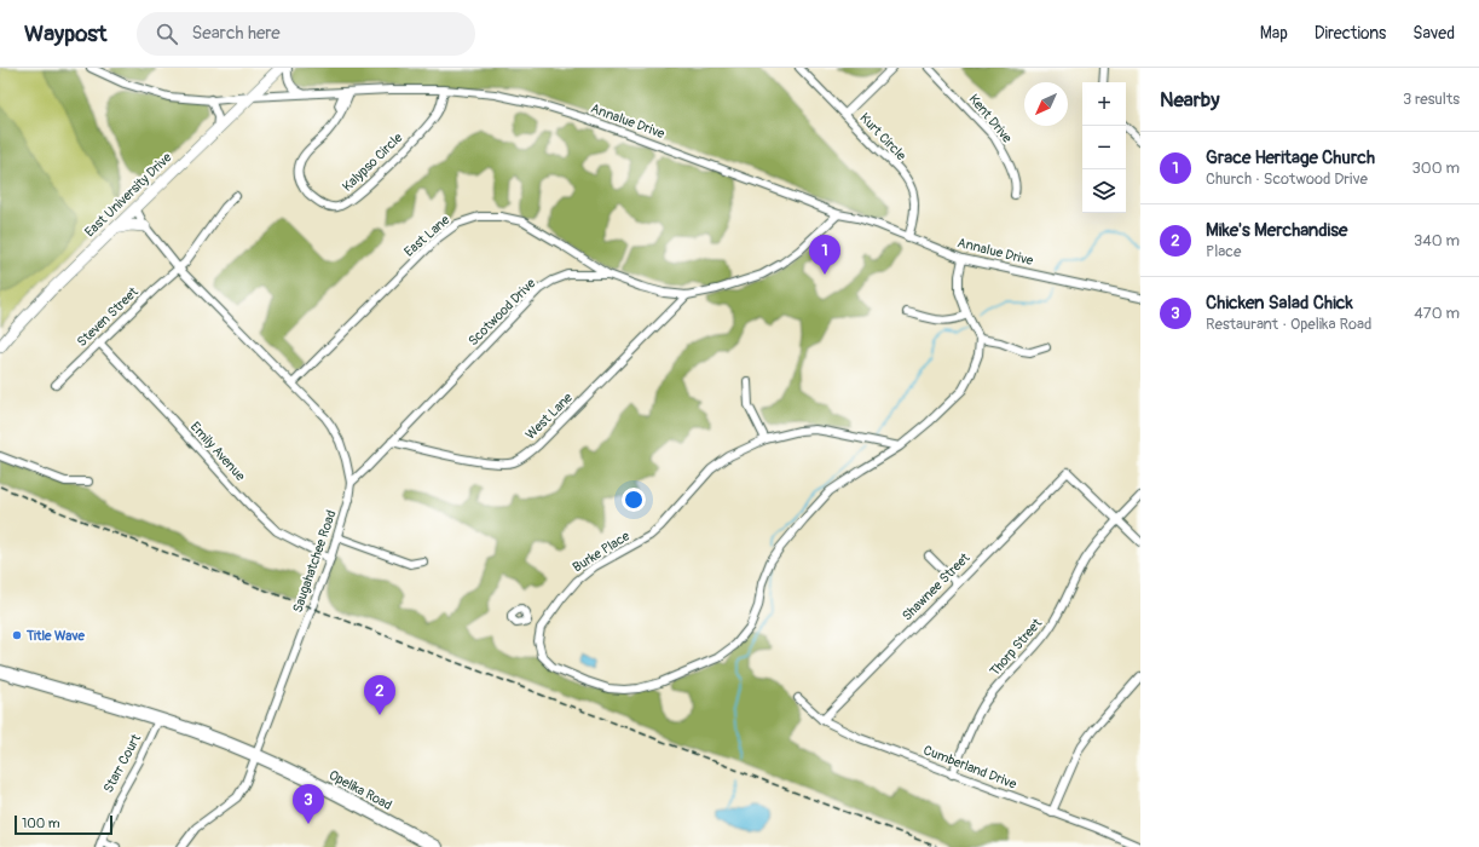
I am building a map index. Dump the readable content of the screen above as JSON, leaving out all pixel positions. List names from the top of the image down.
{
  "streets": {
    "main road": ["East University Drive", "Opelika Road"],
    "street": [
      "Kent Drive",
      "Annalue Drive",
      "Kurt Circle",
      "Kalypso Circle",
      "East Lane",
      "Scotwood Drive",
      "Steven Street",
      "West Lane",
      "Emily Avenue",
      "Burke Place",
      "Saugahatchee Road",
      "Shawnee Street",
      "Thorp Street",
      "Starr Court",
      "Cumberland Drive"
    ]
  },
  "crossings": [
    ["Annalue Drive", "Kurt Circle"],
    ["Annalue Drive", "Kalypso Circle"],
    ["Annalue Drive", "East University Drive"],
    ["Annalue Drive", "Scotwood Drive"],
    ["East University Drive", "Saugahatchee Road"],
    ["East Lane", "Scotwood Drive"],
    ["East Lane", "Saugahatchee Road"],
    ["Scotwood Drive", "West Lane"],
    ["Scotwood Drive", "Saugahatchee Road"],
    ["Steven Street", "Emily Avenue"],
    ["Steven Street", "Saugahatchee Road"],
    ["Emily Avenue", "Saugahatchee Road"],
    ["Saugahatchee Road", "Opelika Road"],
    ["Shawnee Street", "Thorp Street"],
    ["Shawnee Street", "Cumberland Drive"],
    ["Thorp Street", "Cumberland Drive"],
    ["Starr Court", "Opelika Road"]
  ],
  "places": ["Title Wave"],
  "scale_bar": "100 m",
  "north": "bottom left",
  "page": {
    "header": "Waypost",
    "search": "Search here",
    "nav": ["Map", "Directions", "Saved"],
    "heading": ["Nearby", "3 results"],
    "map_buttons": ["+", "−"],
    "list": [
      {
        "mark": "1",
        "name": "Grace Heritage Church",
        "note": "Church · Scotwood Drive",
        "value": "300 m"
      },
      {
        "mark": "2",
        "name": "Mike's Merchandise",
        "note": "Place",
        "value": "340 m"
      },
      {
        "mark": "3",
        "name": "Chicken Salad Chick",
        "note": "Restaurant · Opelika Road",
        "value": "470 m"
      }
    ],
    "pins": ["1", "2", "3"],
    "scale": "100 m"
  }
}
